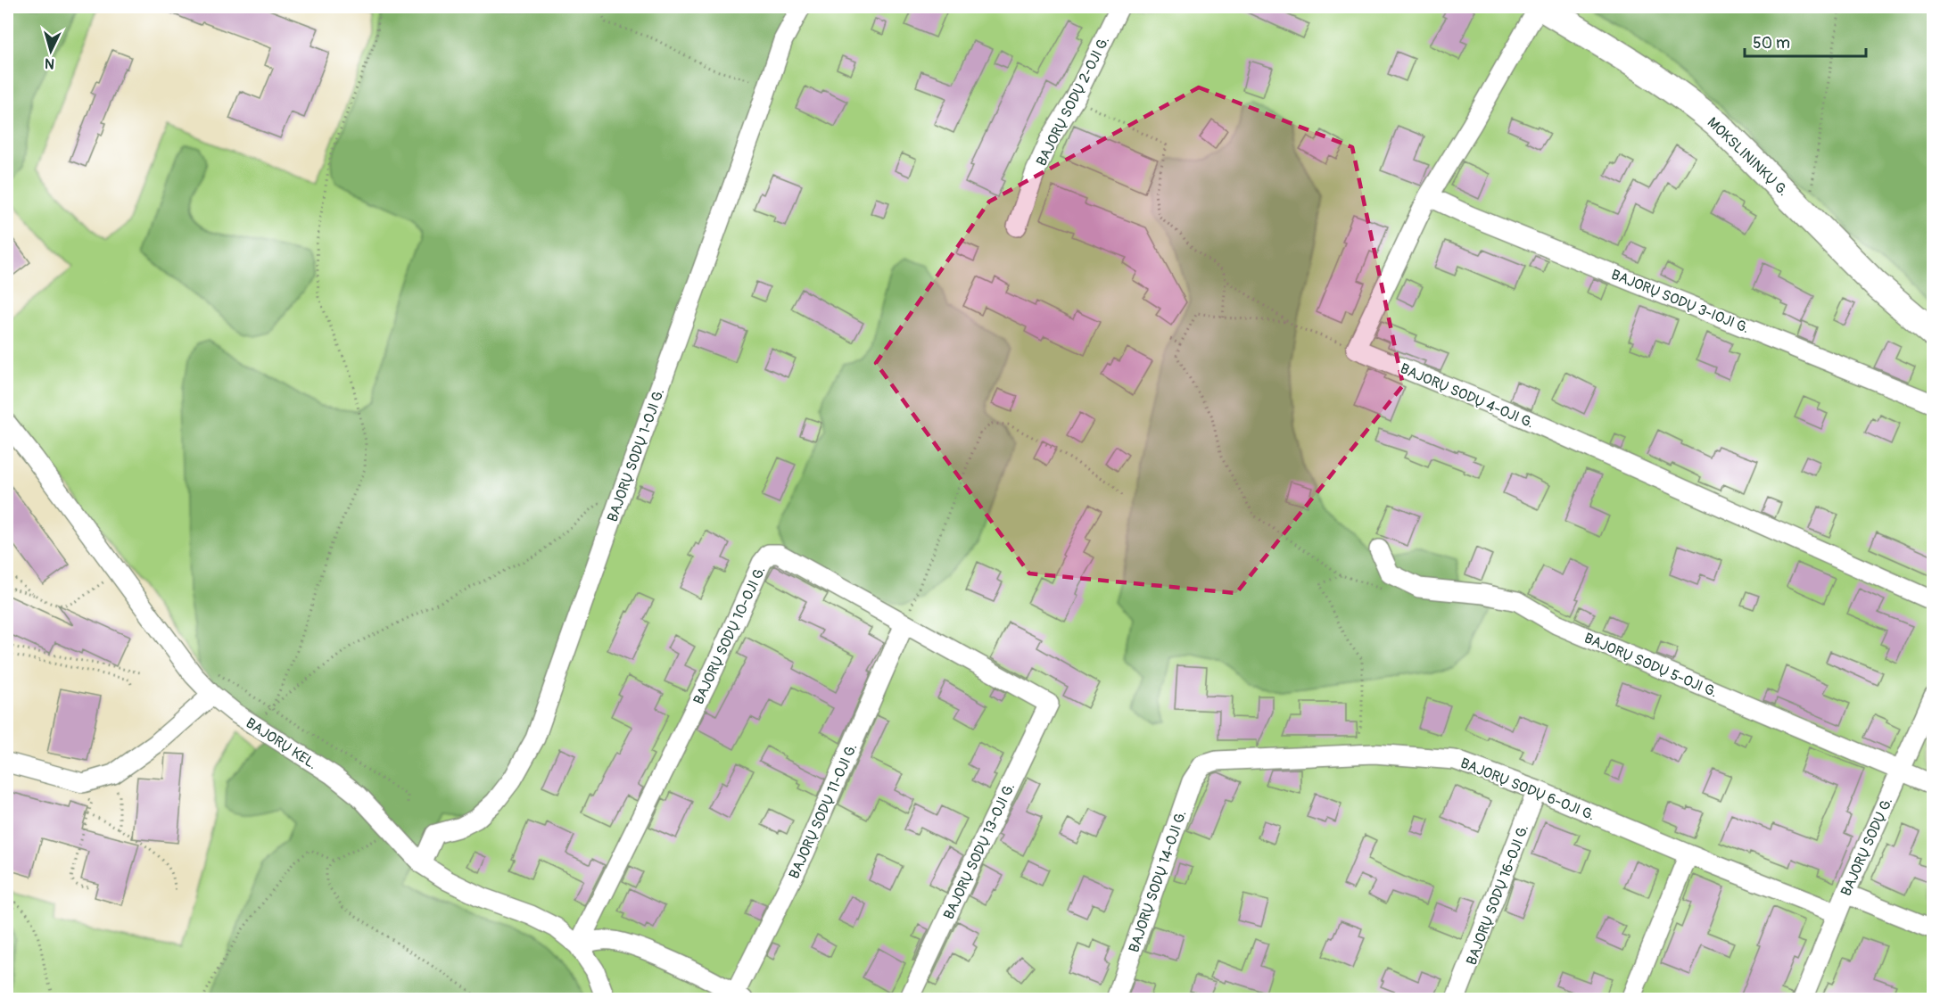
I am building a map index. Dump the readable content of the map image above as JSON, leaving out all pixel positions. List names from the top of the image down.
{
  "streets": {
    "street": [
      "BAJORŲ SODŲ 2-OJI G.",
      "MOKSLININKŲ G.",
      "BAJORŲ SODŲ 3-IOJI G.",
      "BAJORŲ SODŲ 4-OJI G.",
      "BAJORŲ SODŲ 1-OJI G.",
      "BAJORŲ SODŲ 10-OJI G.",
      "BAJORŲ SODŲ 5-OJI G.",
      "BAJORŲ KEL.",
      "BAJORŲ SODŲ 6-OJI G.",
      "BAJORŲ SODŲ 11-OJI G.",
      "BAJORŲ SODŲ G.",
      "BAJORŲ SODŲ 13-OJI G.",
      "BAJORŲ SODŲ 14-OJI G.",
      "BAJORŲ SODŲ 16-OJI G."
    ]
  },
  "crossings": [
    ["BAJORŲ SODŲ 1-OJI G.", "BAJORŲ KEL."],
    ["BAJORŲ SODŲ 10-OJI G.", "BAJORŲ KEL."],
    ["BAJORŲ SODŲ 10-OJI G.", "BAJORŲ SODŲ 11-OJI G."],
    ["BAJORŲ SODŲ 10-OJI G.", "BAJORŲ SODŲ 13-OJI G."],
    ["BAJORŲ SODŲ 5-OJI G.", "BAJORŲ SODŲ G."],
    ["BAJORŲ SODŲ 6-OJI G.", "BAJORŲ SODŲ G."],
    ["BAJORŲ SODŲ 6-OJI G.", "BAJORŲ SODŲ 14-OJI G."],
    ["BAJORŲ SODŲ 6-OJI G.", "BAJORŲ SODŲ 16-OJI G."]
  ],
  "scale_bar": "50 m",
  "north": "bottom"
}
